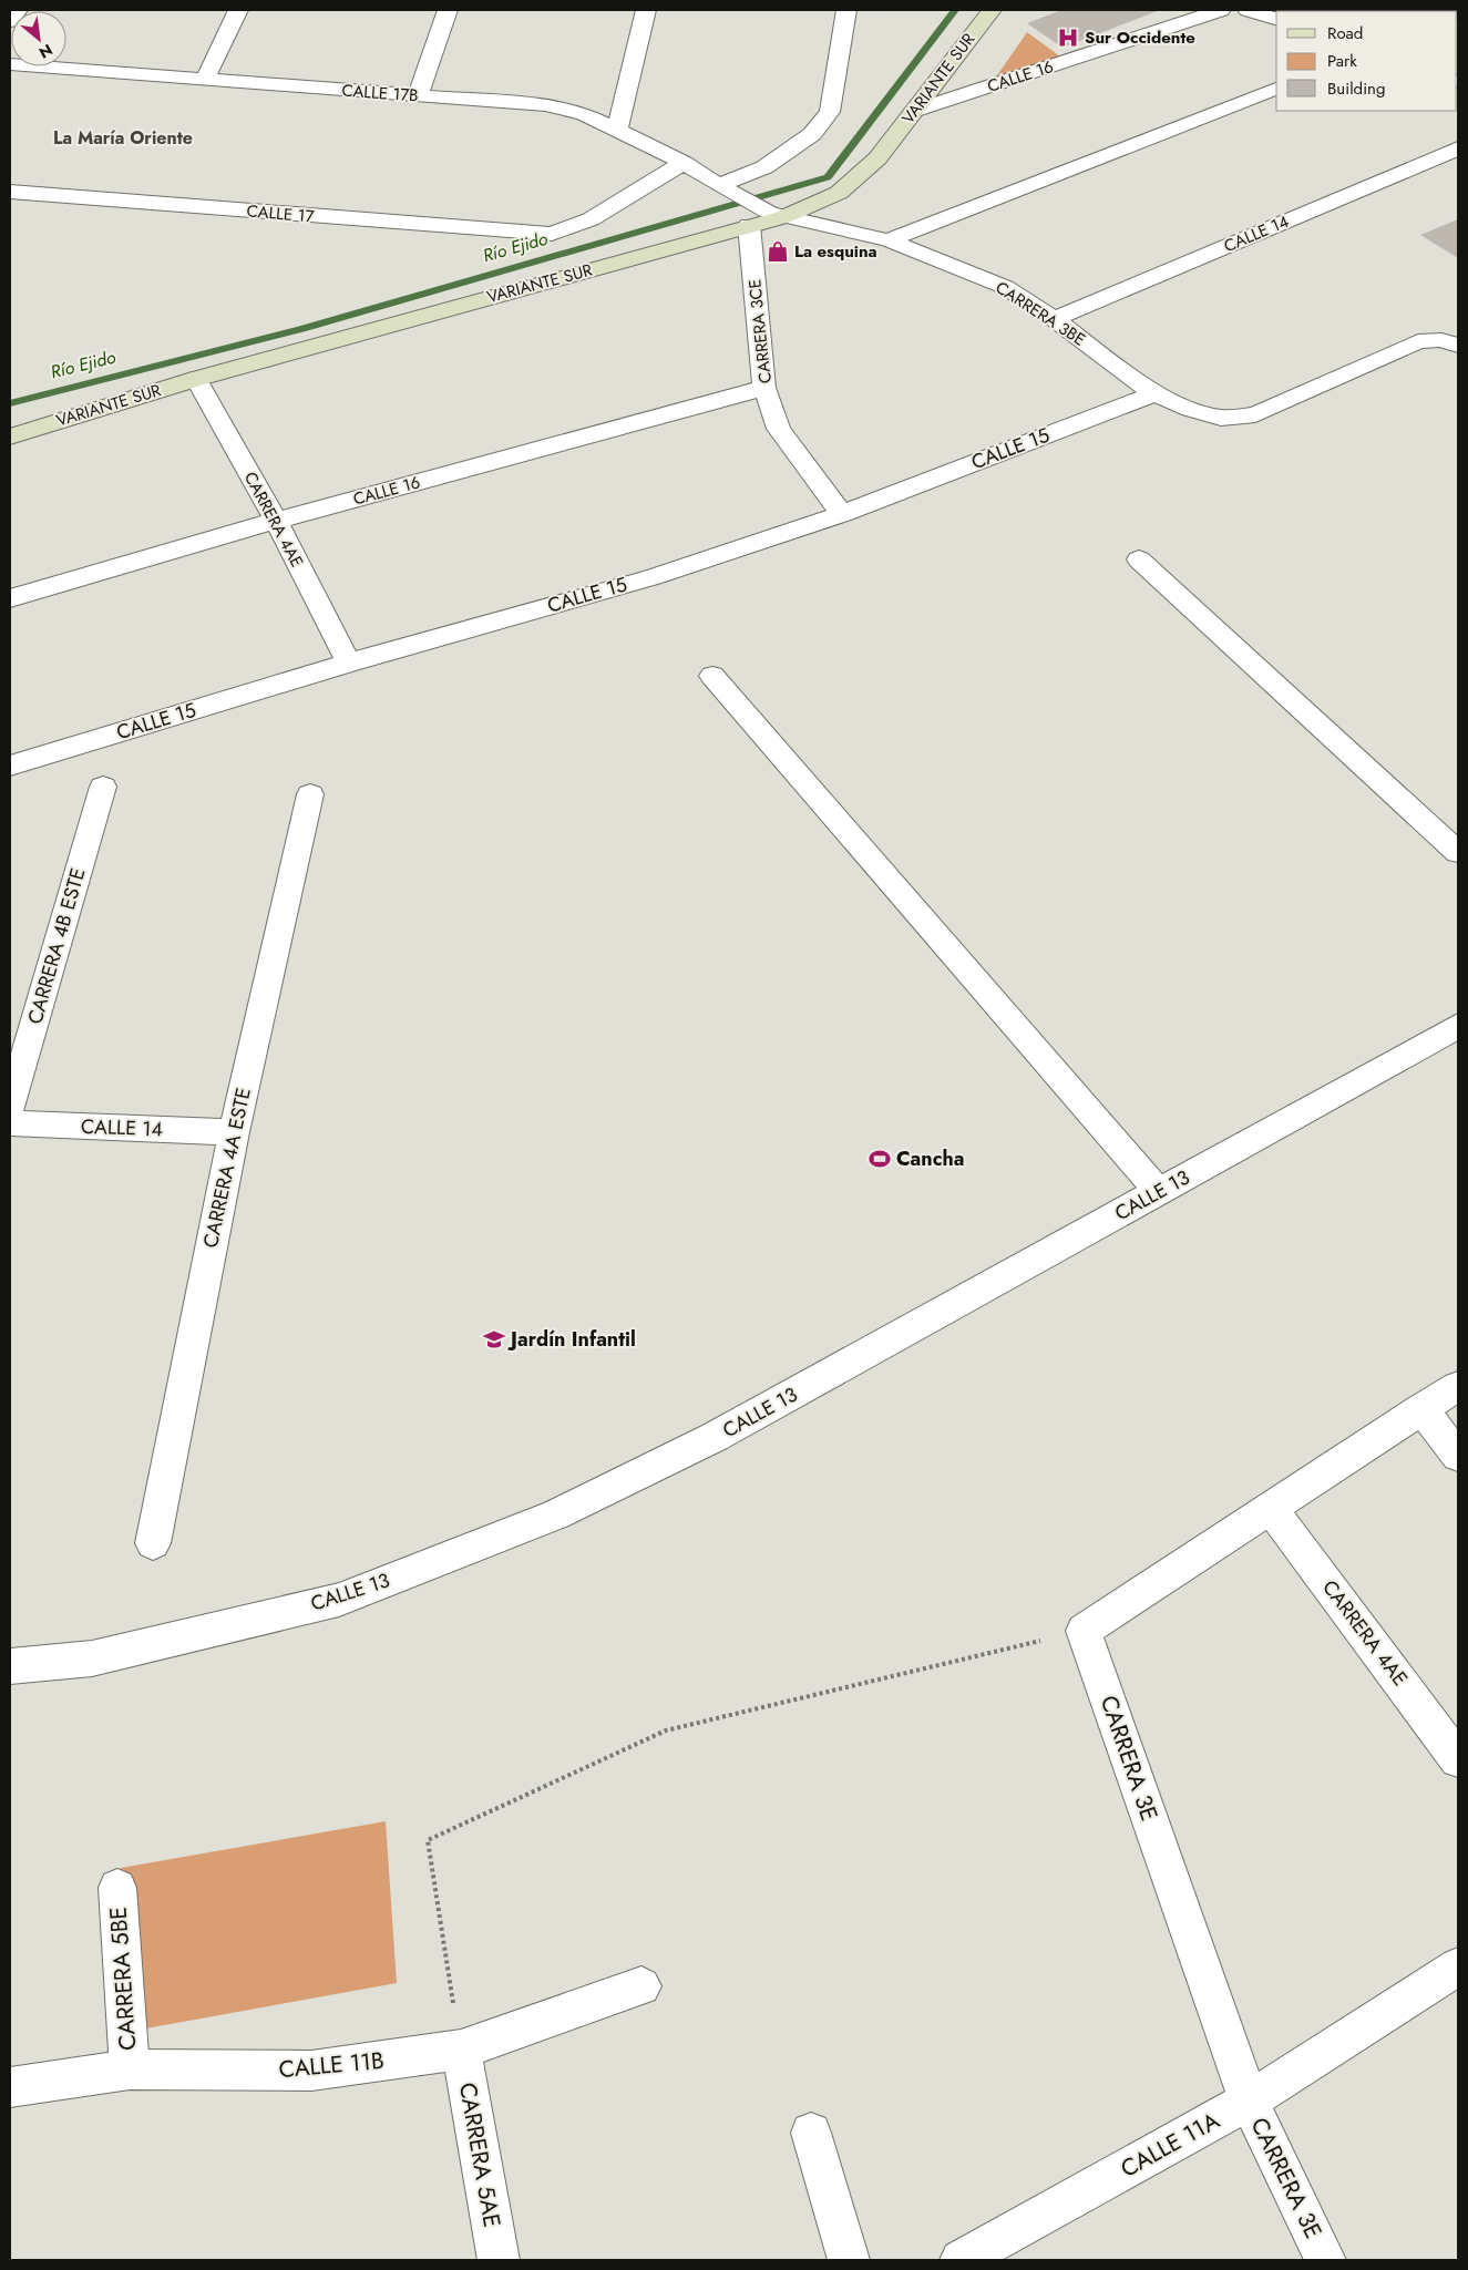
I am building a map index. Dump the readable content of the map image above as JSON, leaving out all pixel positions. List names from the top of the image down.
{
  "streets": {
    "main road": ["VARIANTE SUR"],
    "street": [
      "CALLE 16",
      "CALLE 17B",
      "CALLE 17",
      "CALLE 14",
      "CARRERA 3BE",
      "CARRERA 3CE",
      "CALLE 15",
      "CARRERA 4AE",
      "CARRERA 4B ESTE",
      "CARRERA 4A ESTE",
      "CALLE 13",
      "CARRERA 3E",
      "CARRERA 5BE",
      "CALLE 11B",
      "CALLE 11A",
      "CARRERA 5AE"
    ]
  },
  "crossings": [
    ["CALLE 16", "VARIANTE SUR"],
    ["CALLE 16", "CARRERA 3CE"],
    ["CALLE 16", "CARRERA 4AE"],
    ["VARIANTE SUR", "CALLE 17B"],
    ["VARIANTE SUR", "CARRERA 3BE"],
    ["VARIANTE SUR", "CARRERA 3CE"],
    ["VARIANTE SUR", "CARRERA 4AE"],
    ["CALLE 17B", "CALLE 17"],
    ["CALLE 17B", "CARRERA 3BE"],
    ["CALLE 14", "CARRERA 3BE"],
    ["CALLE 14", "CARRERA 4A ESTE"],
    ["CARRERA 3BE", "CALLE 15"],
    ["CARRERA 3CE", "CALLE 15"],
    ["CALLE 15", "CARRERA 4AE"],
    ["CARRERA 3E", "CALLE 11A"],
    ["CARRERA 5BE", "CALLE 11B"],
    ["CALLE 11B", "CARRERA 5AE"]
  ],
  "districts": ["La María Oriente"],
  "water": ["Río Ejido"],
  "places": {
    "hospital": ["Sur Occidente"],
    "shop": ["La esquina"],
    "sports": ["Cancha"],
    "school or university": ["Jardín Infantil"]
  },
  "legend": ["Road", "Park", "Building"],
  "north": "bottom right"
}
